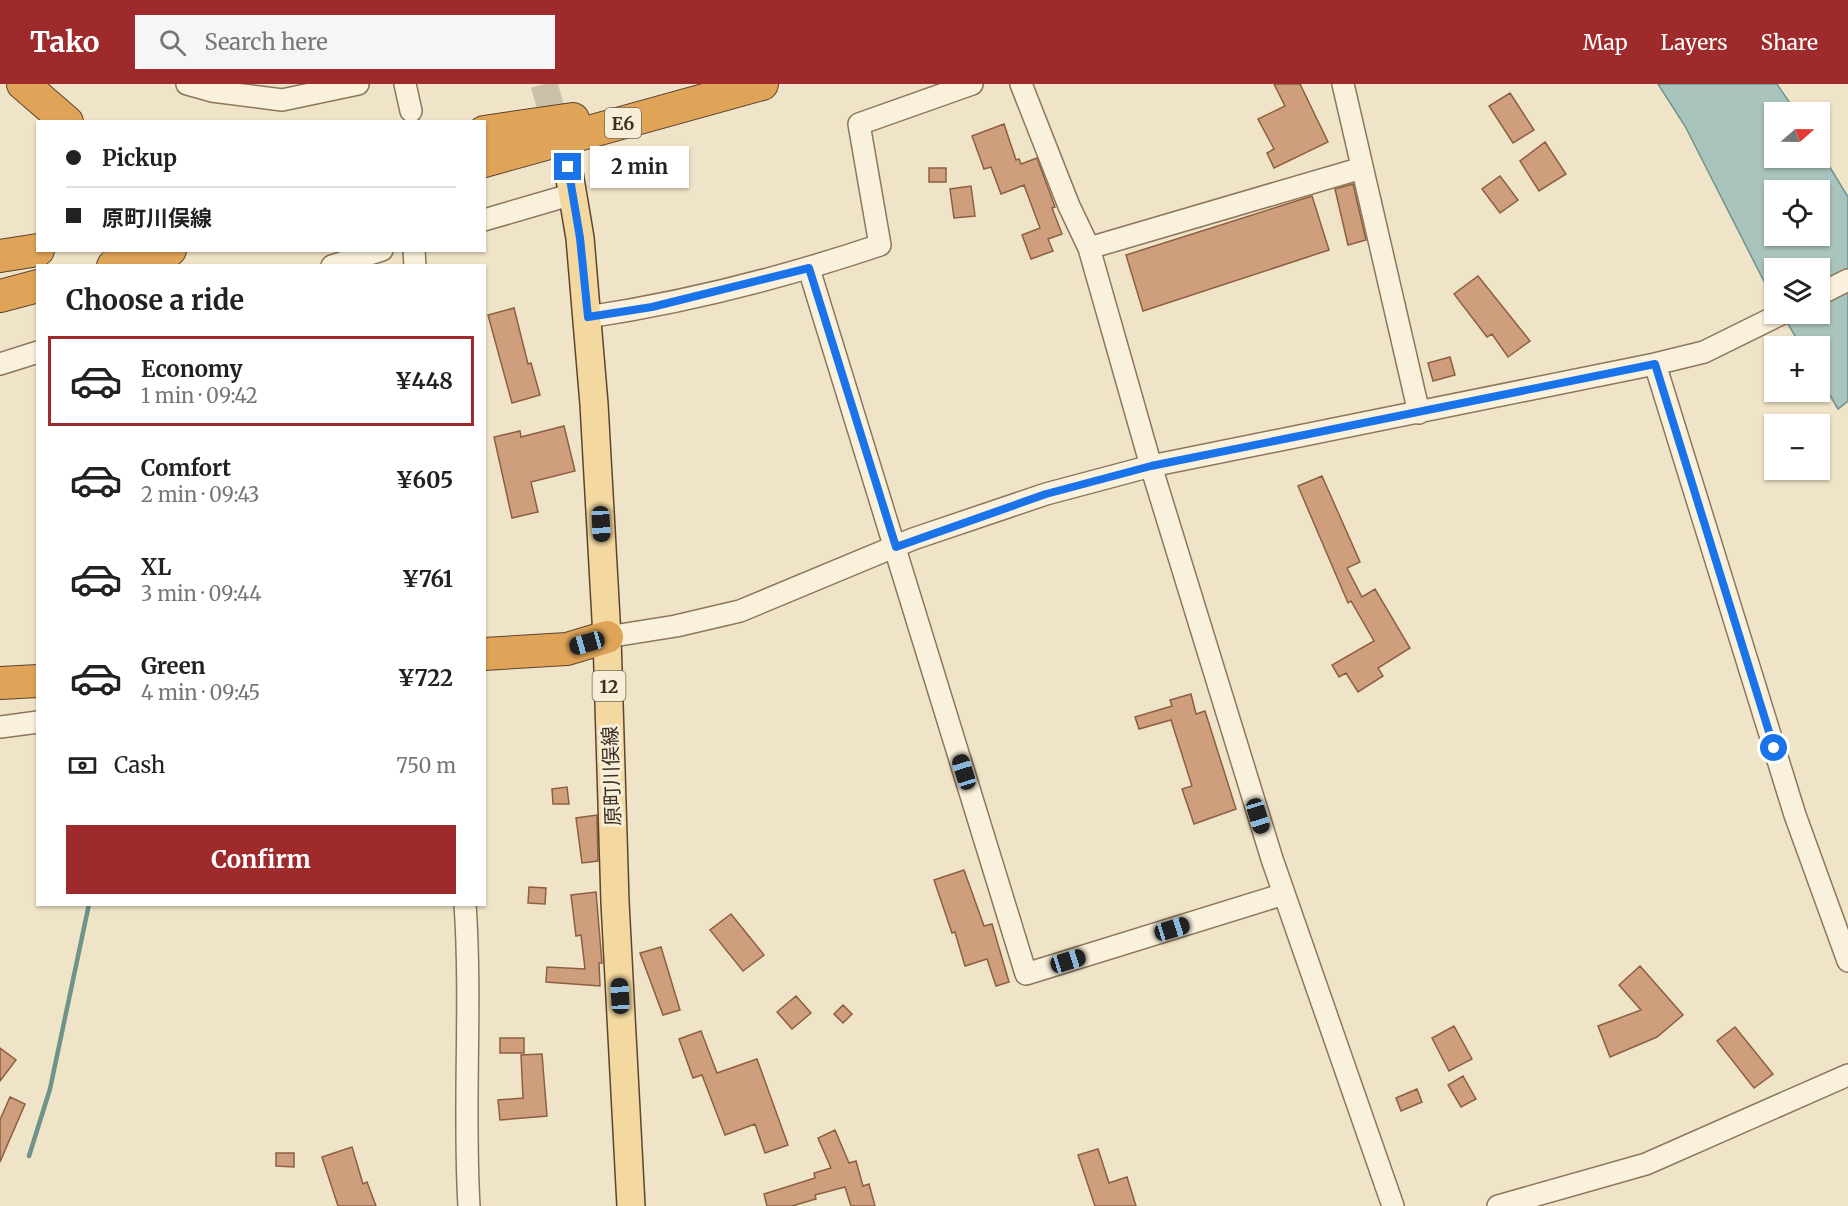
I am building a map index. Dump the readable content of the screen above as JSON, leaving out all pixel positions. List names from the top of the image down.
{
  "streets": {
    "highway": ["E6"],
    "main road": ["12", "原町川俣線"]
  },
  "north": "right",
  "page": {
    "header": "Tako",
    "search": "Search here",
    "nav": ["Map", "Layers", "Share"],
    "map_buttons": ["+", "−"],
    "banner": ["Pickup", "原町川俣線"],
    "bubble": "2 min",
    "heading": "Choose a ride",
    "list": [
      {
        "name": "Economy",
        "note": "1 min · 09:42",
        "value": "¥448"
      },
      {
        "name": "Comfort",
        "note": "2 min · 09:43",
        "value": "¥605"
      },
      {
        "name": "XL",
        "note": "3 min · 09:44",
        "value": "¥761"
      },
      {
        "name": "Green",
        "note": "4 min · 09:45",
        "value": "¥722"
      }
    ],
    "pay": ["Cash", "750 m"],
    "buttons": "Confirm"
  }
}
